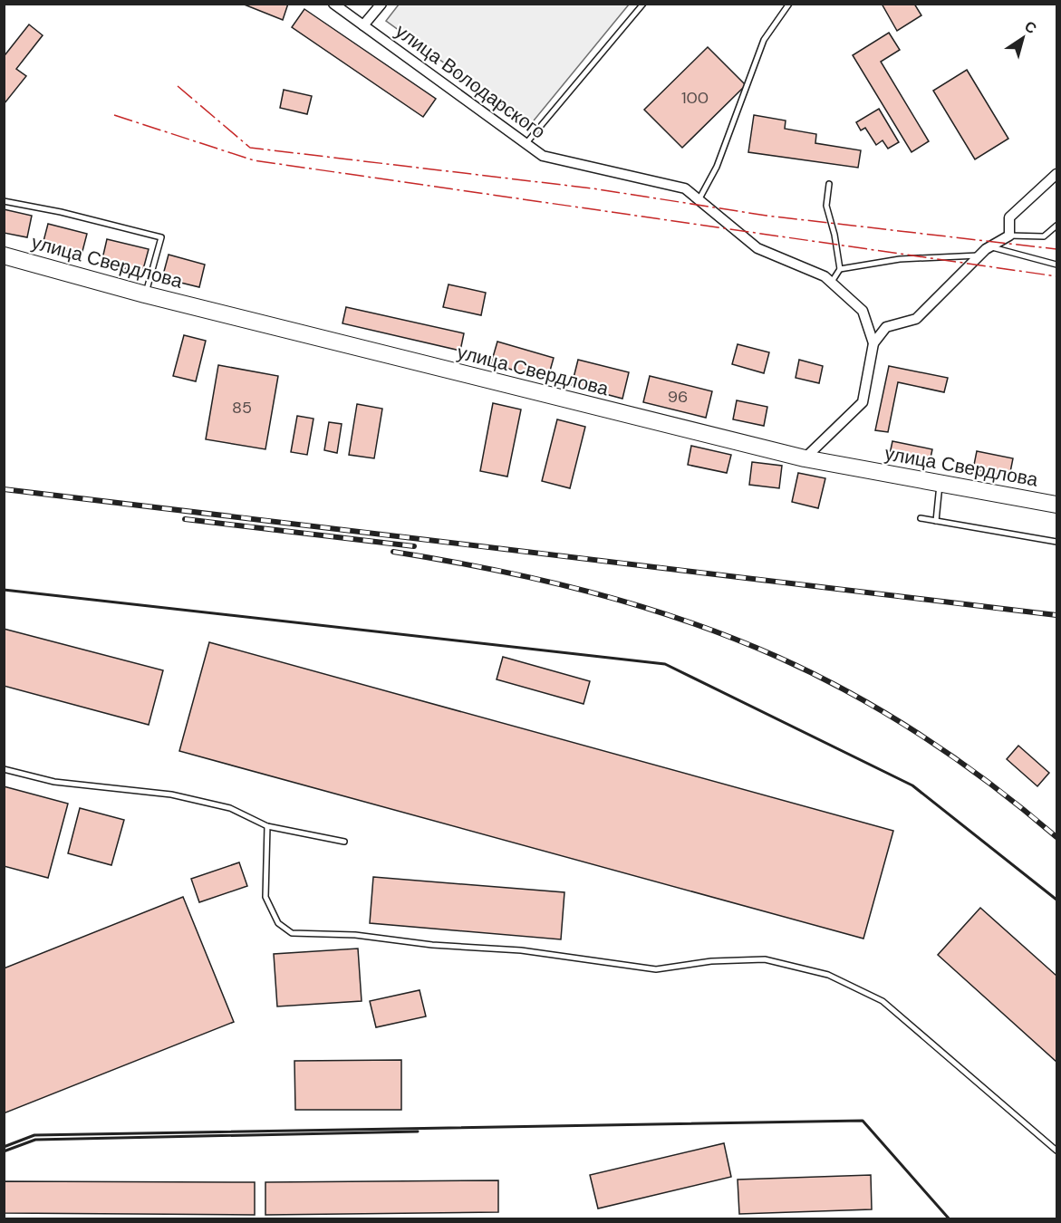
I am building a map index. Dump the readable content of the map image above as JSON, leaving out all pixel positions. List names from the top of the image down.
{
  "streets": {
    "main road": ["улица Свердлова"],
    "street": ["улица Володарского"]
  },
  "crossings": [
    ["улица Володарского", "улица Свердлова"]
  ],
  "house_numbers": ["100", "96", "85"],
  "north": "top right"
}
